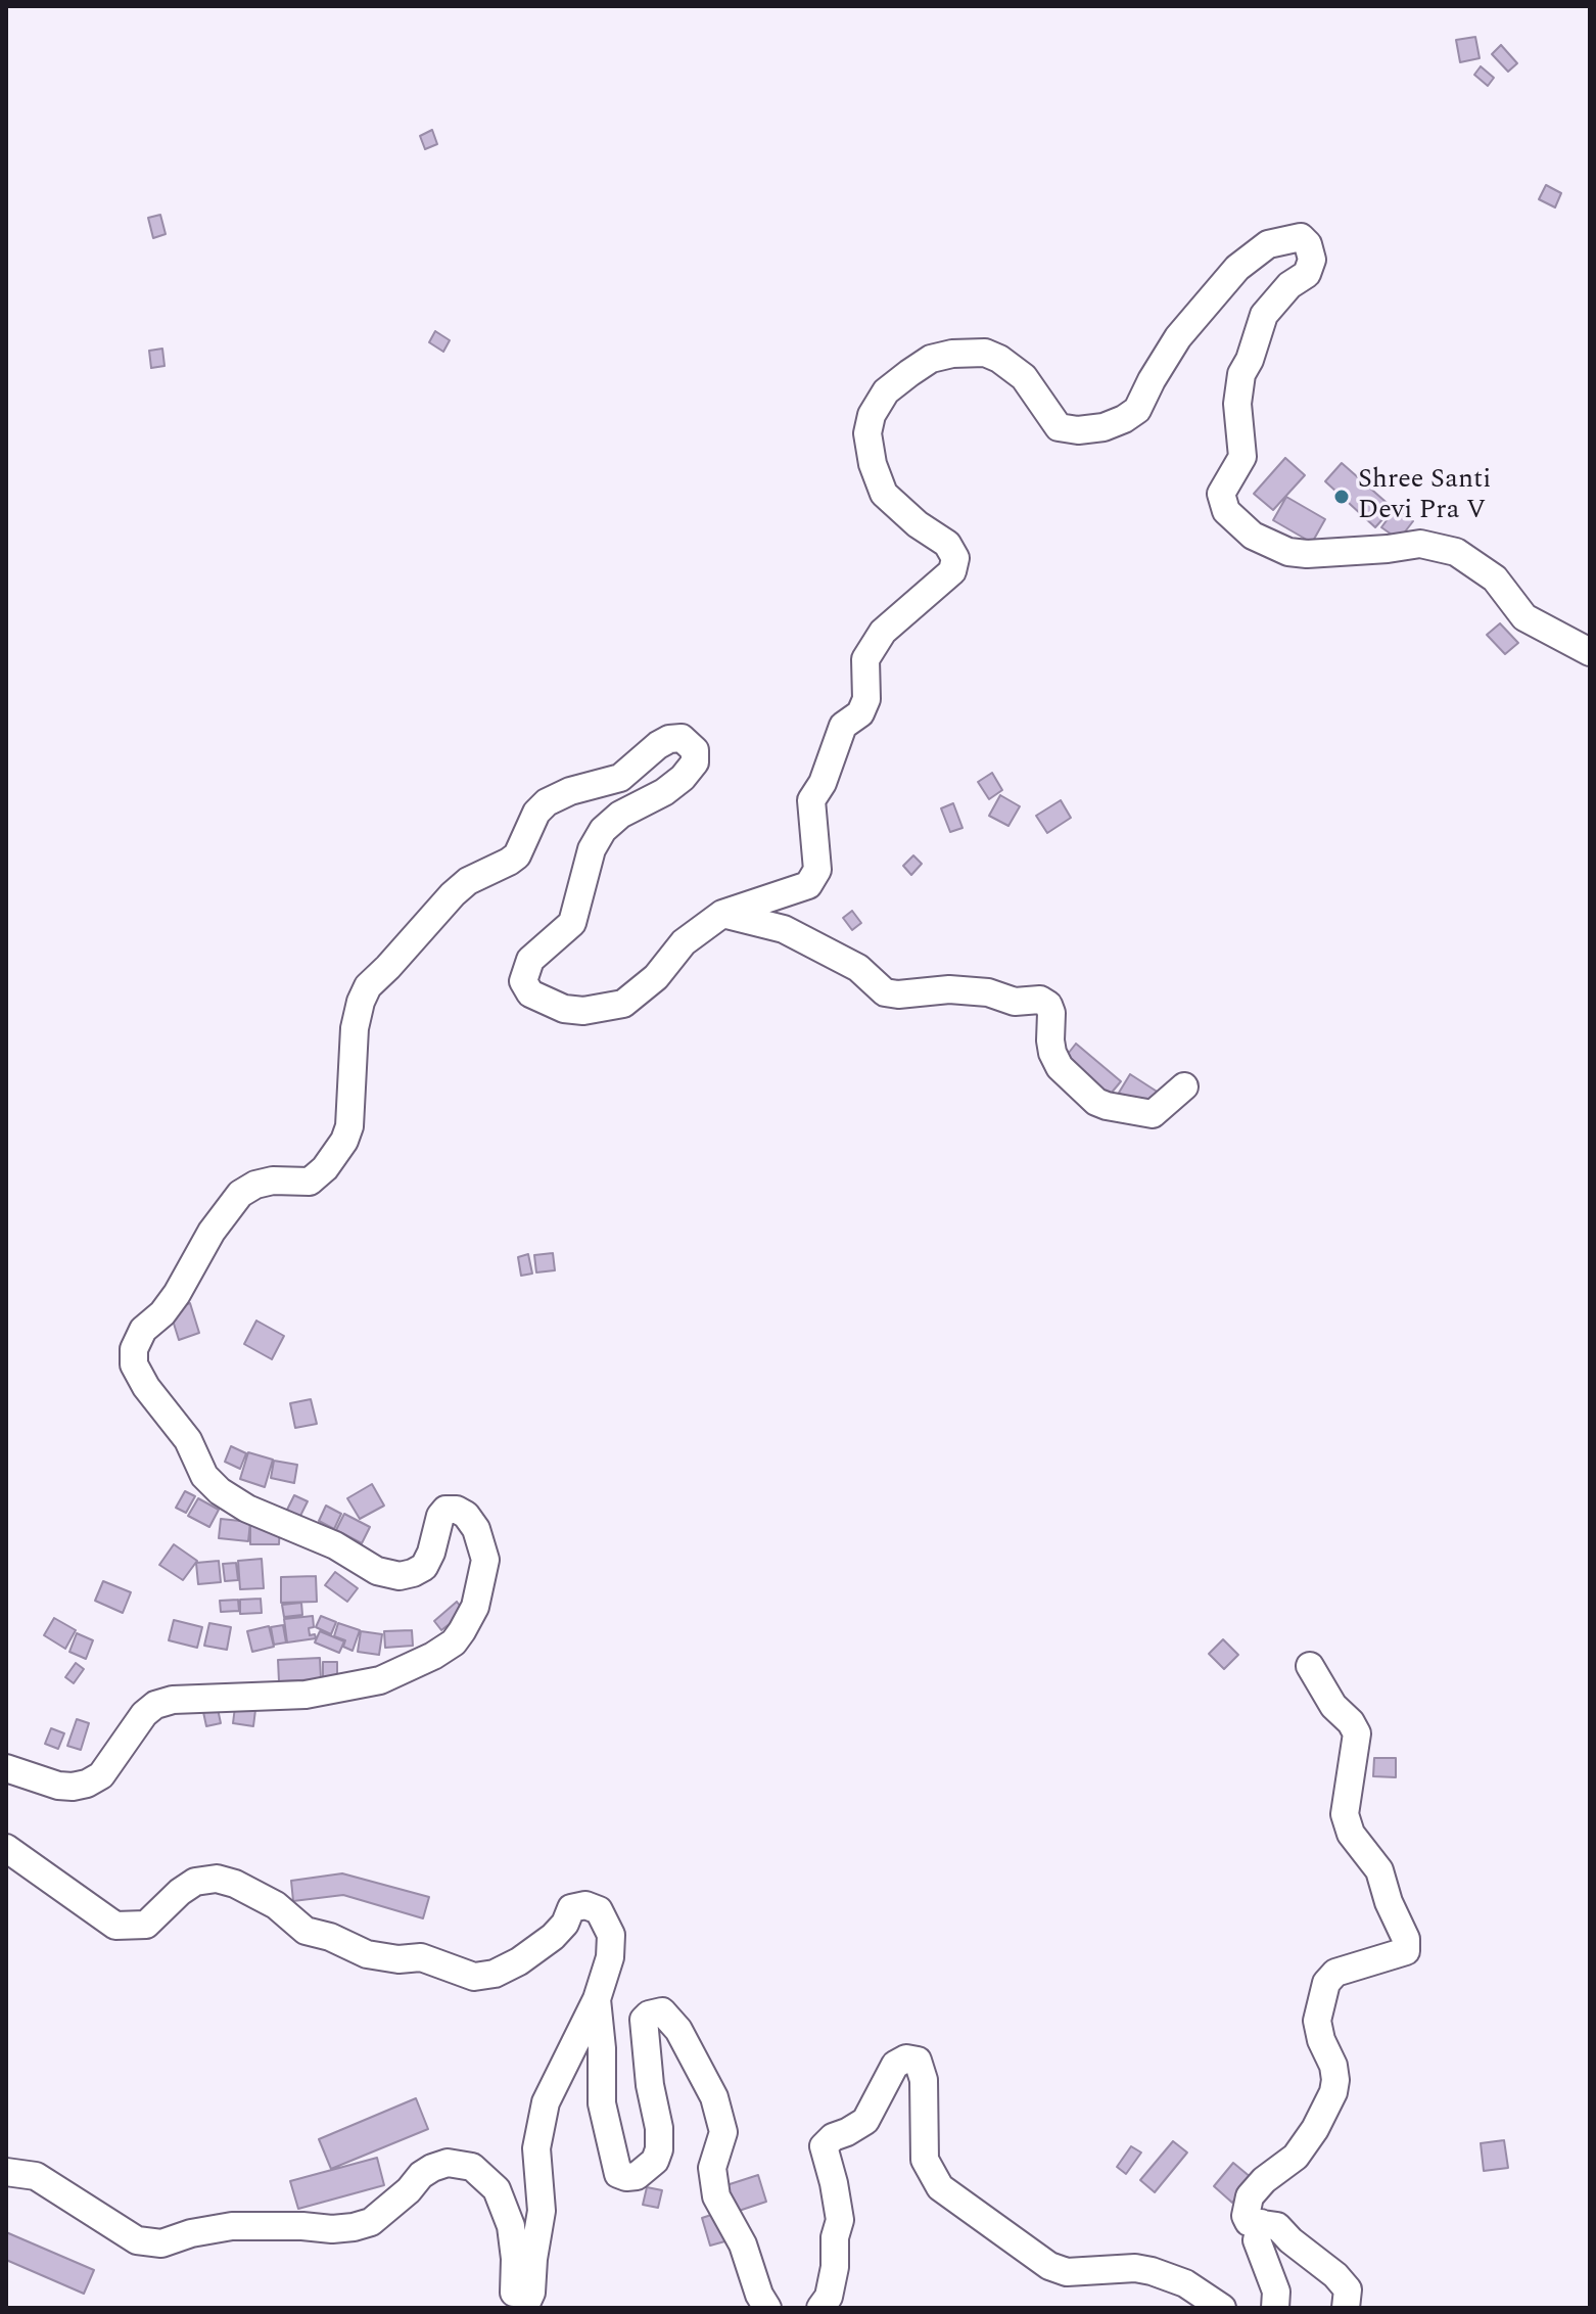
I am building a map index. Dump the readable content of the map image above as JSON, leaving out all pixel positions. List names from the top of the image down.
{
  "places": ["Shree Santi Devi Pra V"]
}
